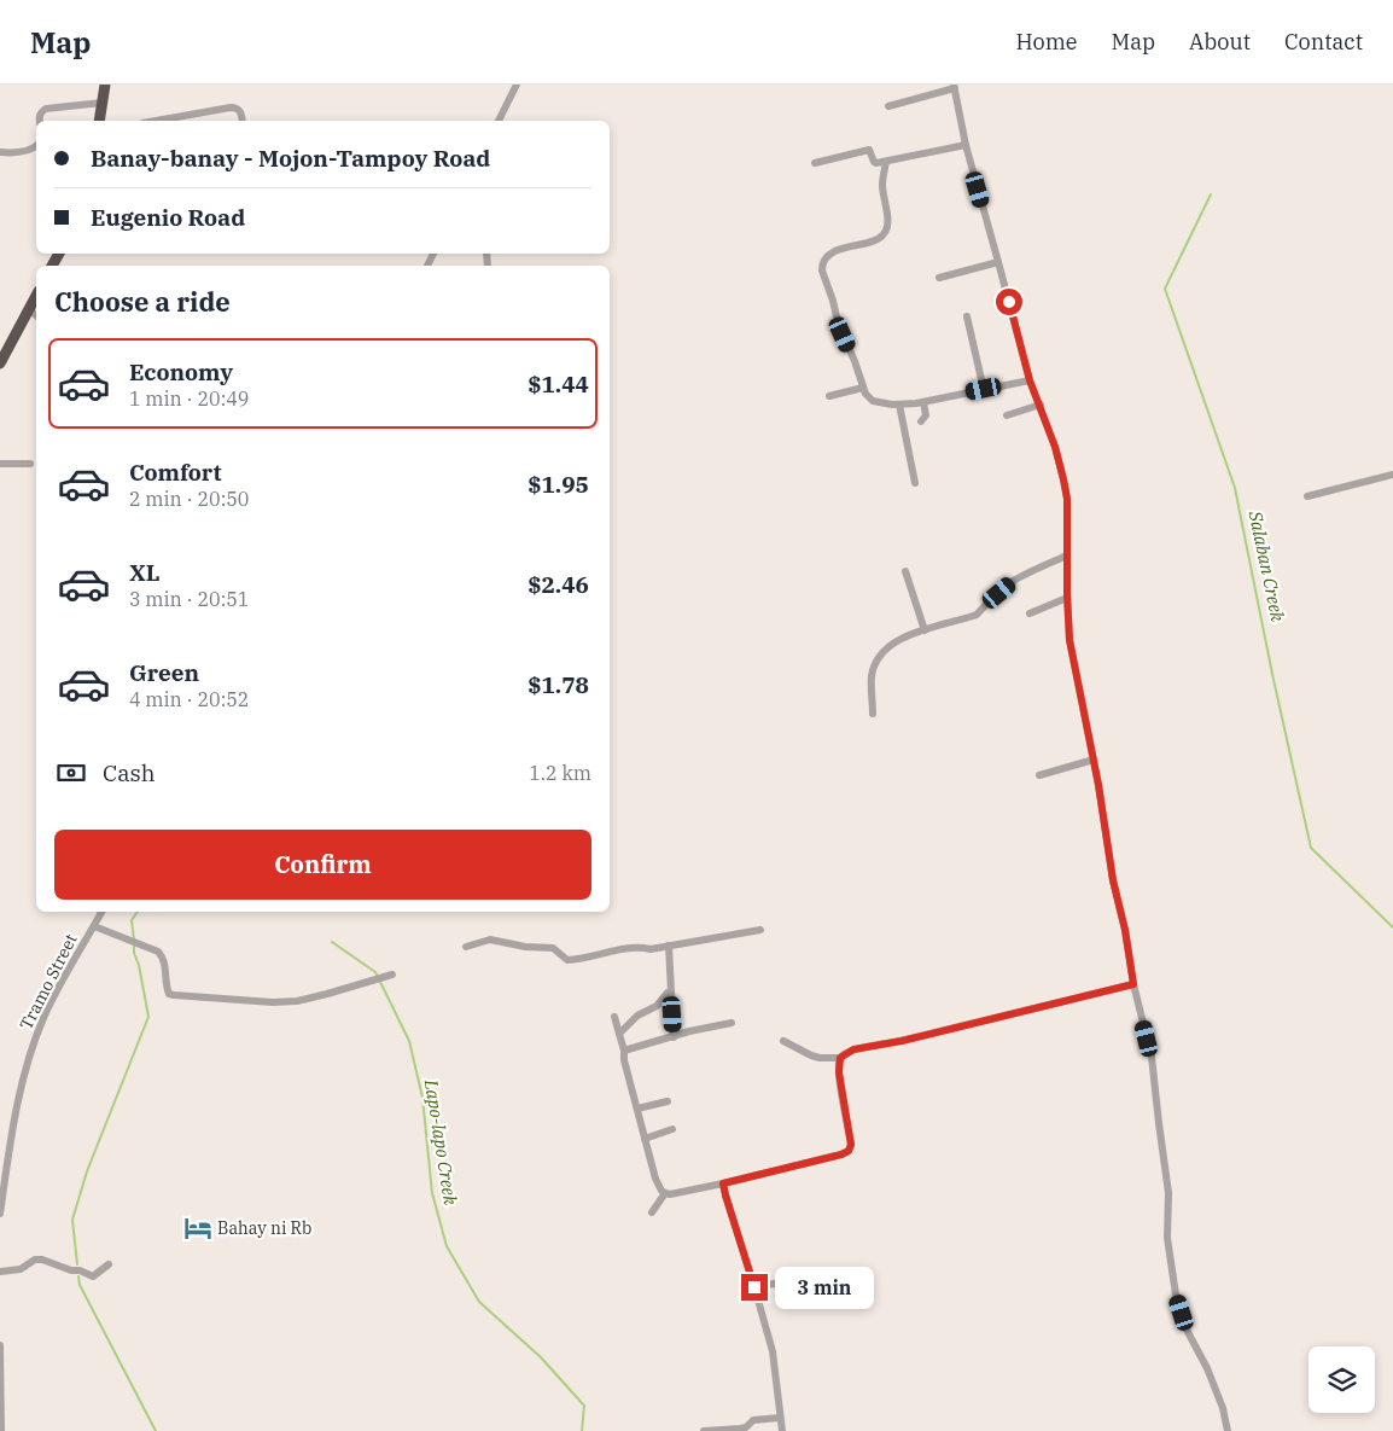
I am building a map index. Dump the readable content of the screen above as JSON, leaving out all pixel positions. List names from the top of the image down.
{
  "streets": {
    "street": ["Tramo Street"]
  },
  "water": ["Salaban Creek", "Lapo-lapo Creek"],
  "places": {
    "hotel": ["Bahay ni Rb"]
  },
  "page": {
    "header": "Map",
    "nav": [
      "Home",
      "Map",
      "About",
      "Contact"
    ],
    "banner": ["Banay-banay - Mojon-Tampoy Road", "Eugenio Road"],
    "heading": "Choose a ride",
    "list": [
      {
        "name": "Economy",
        "note": "1 min · 20:49",
        "value": "$1.44"
      },
      {
        "name": "Comfort",
        "note": "2 min · 20:50",
        "value": "$1.95"
      },
      {
        "name": "XL",
        "note": "3 min · 20:51",
        "value": "$2.46"
      },
      {
        "name": "Green",
        "note": "4 min · 20:52",
        "value": "$1.78"
      }
    ],
    "pay": ["Cash", "1.2 km"],
    "buttons": "Confirm",
    "bubble": "3 min"
  }
}
